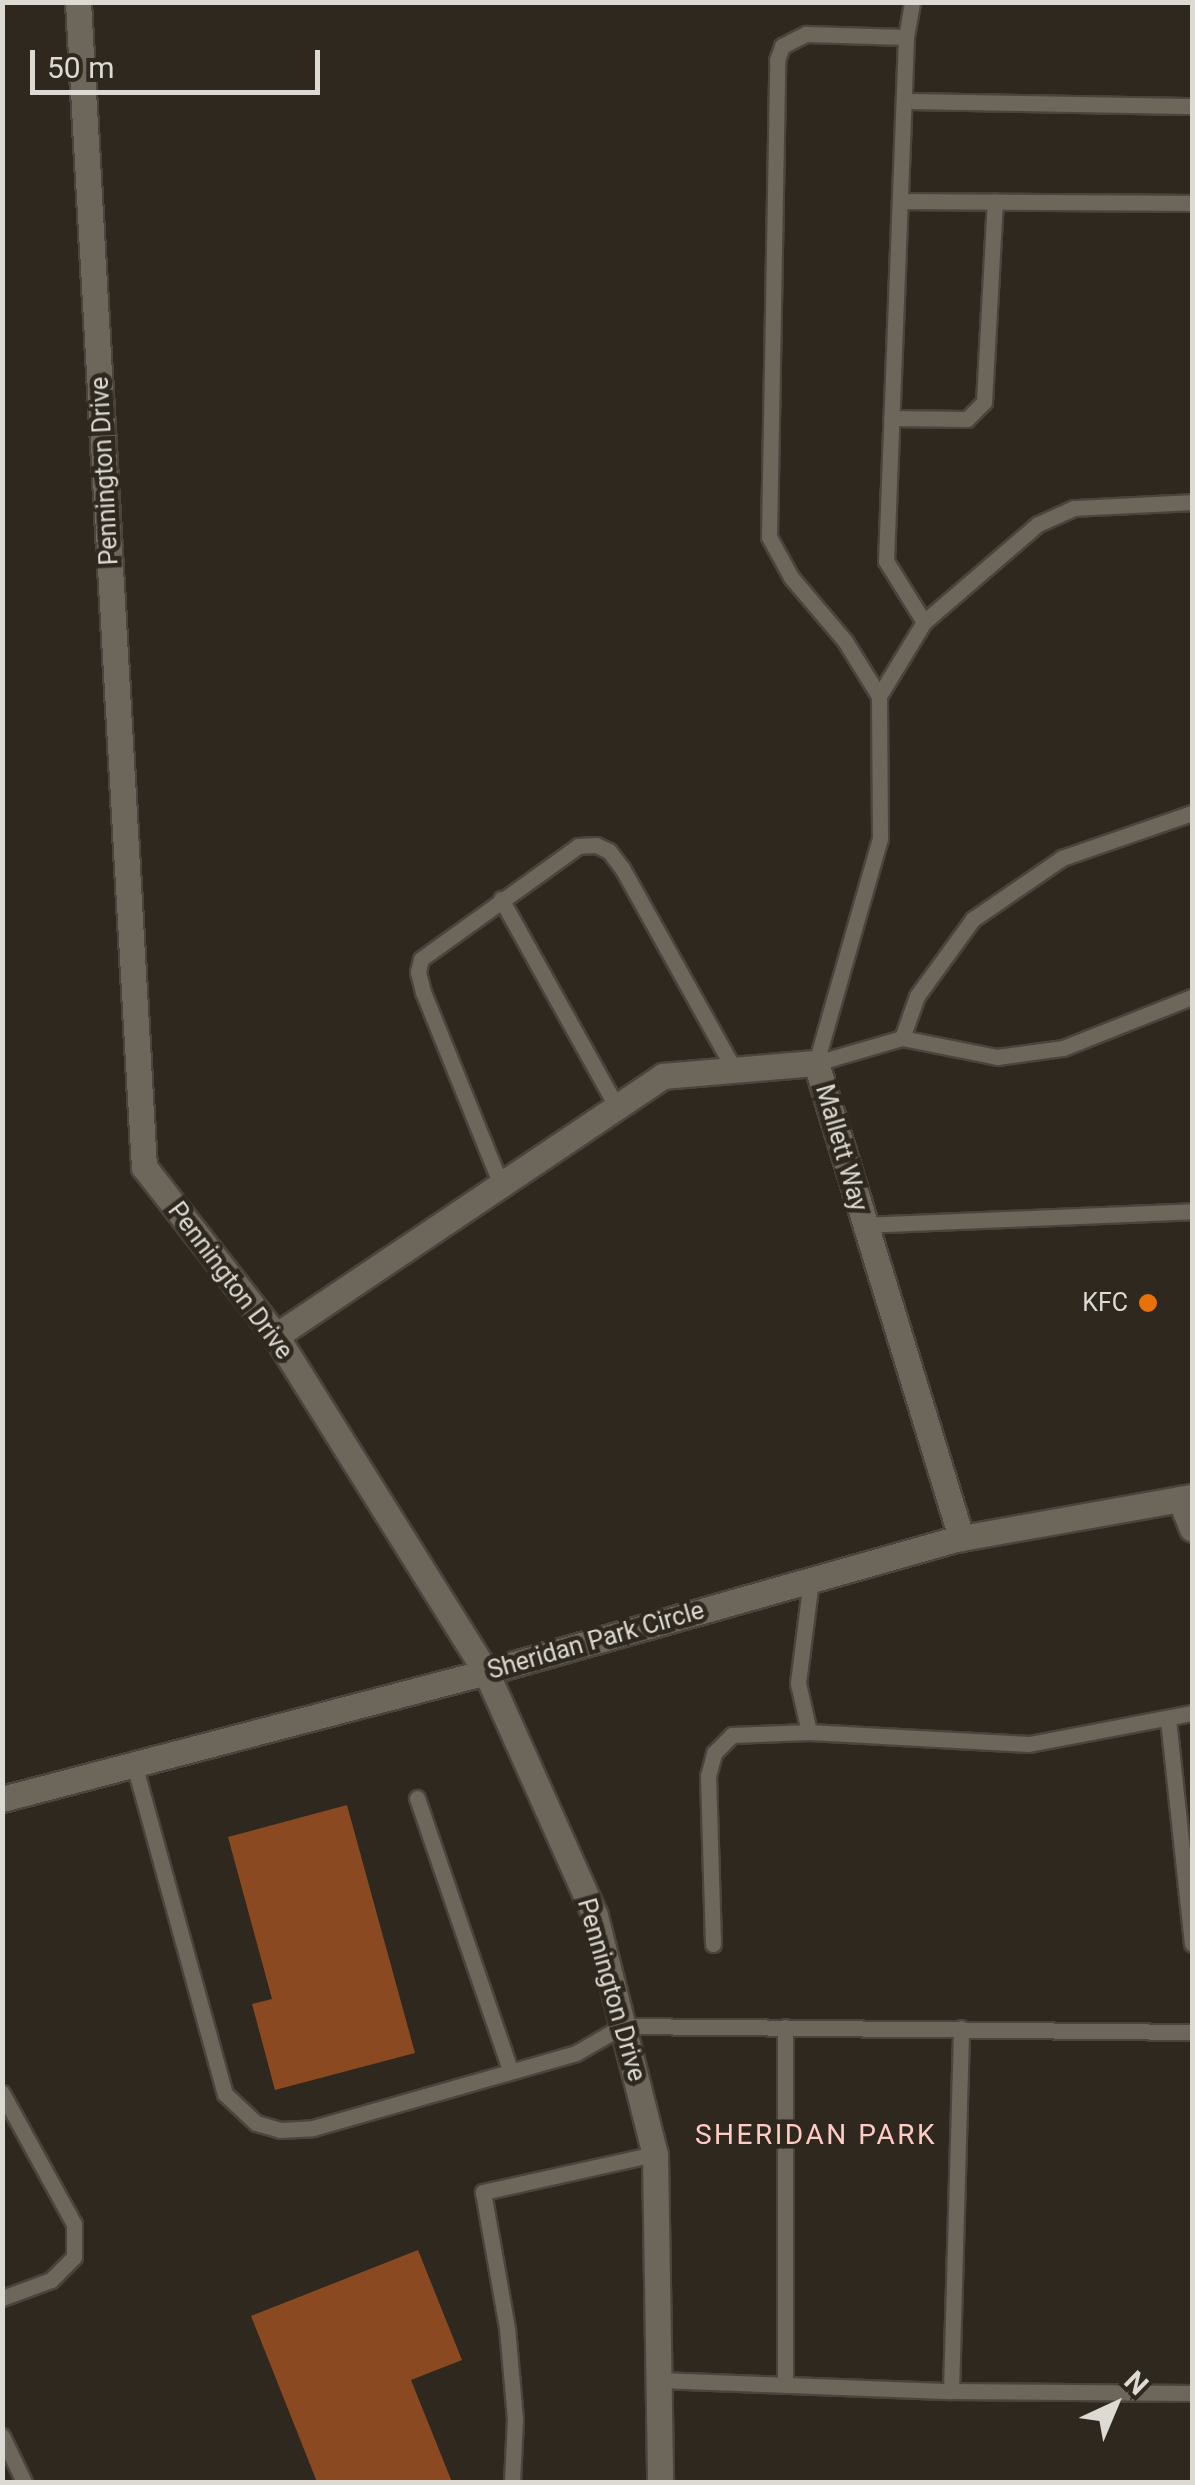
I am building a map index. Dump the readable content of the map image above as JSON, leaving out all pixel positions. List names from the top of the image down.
{
  "streets": {
    "street": ["Pennington Drive", "Mallett Way", "Sheridan Park Circle"]
  },
  "crossings": [
    ["Pennington Drive", "Mallett Way"],
    ["Pennington Drive", "Sheridan Park Circle"],
    ["Mallett Way", "Sheridan Park Circle"]
  ],
  "districts": ["SHERIDAN PARK"],
  "places": ["KFC"],
  "scale_bar": "50 m",
  "north": "top right"
}
